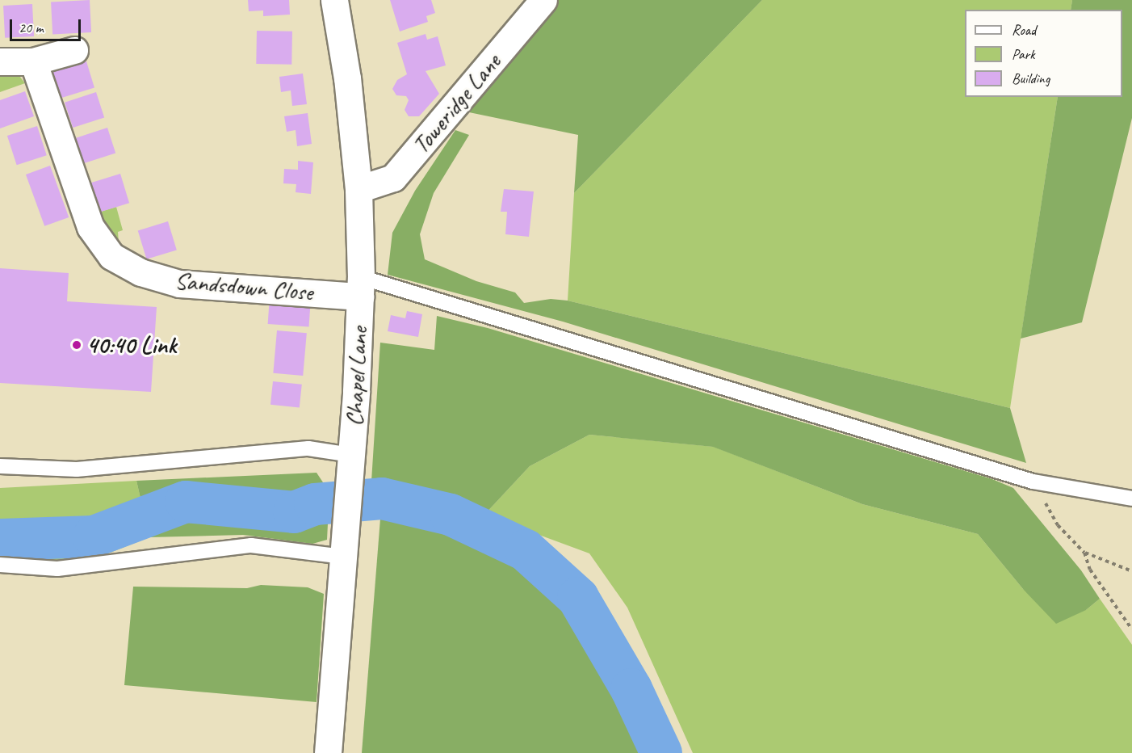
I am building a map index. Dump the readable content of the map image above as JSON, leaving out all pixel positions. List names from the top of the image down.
{
  "streets": {
    "main road": ["Toweridge Lane", "Sandsdown Close", "Chapel Lane"]
  },
  "crossings": [
    ["Toweridge Lane", "Chapel Lane"],
    ["Sandsdown Close", "Chapel Lane"]
  ],
  "places": ["40:40 Link"],
  "legend": ["Road", "Park", "Building"],
  "scale_bar": "20 m"
}
